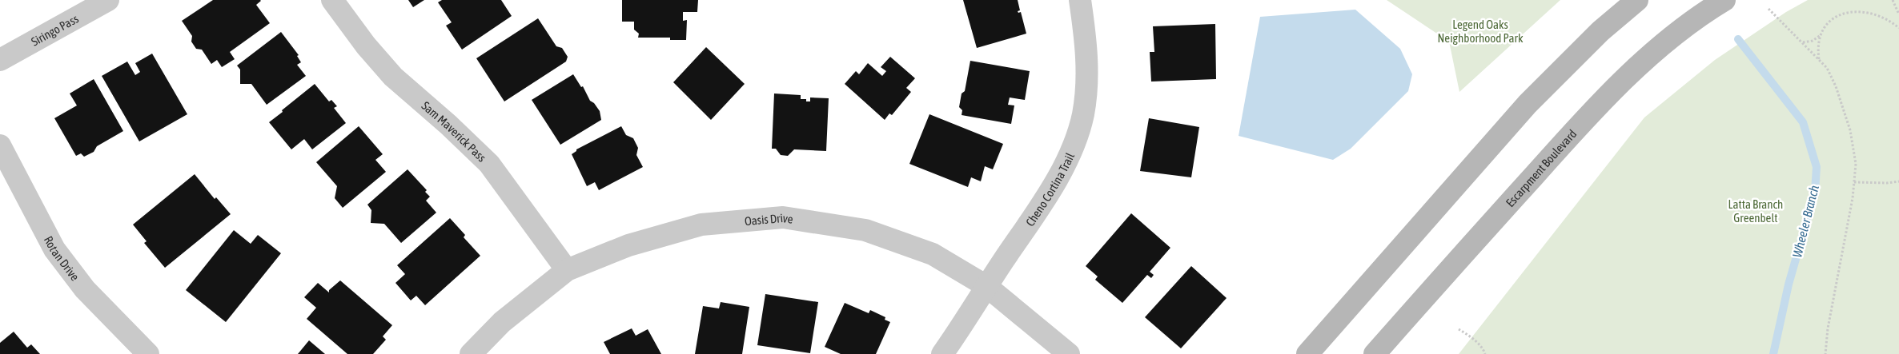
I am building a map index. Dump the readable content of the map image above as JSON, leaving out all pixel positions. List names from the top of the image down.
{
  "streets": {
    "main road": ["Escarpment Boulevard"],
    "street": [
      "Siringo Pass",
      "Sam Maverick Pass",
      "Cheno Cortina Trail",
      "Oasis Drive",
      "Rotan Drive"
    ]
  },
  "crossings": [
    ["Sam Maverick Pass", "Oasis Drive"],
    ["Cheno Cortina Trail", "Oasis Drive"]
  ],
  "water": ["Wheeler Branch"],
  "parks": ["Legend Oaks Neighborhood Park", "Latta Branch Greenbelt"]
}
